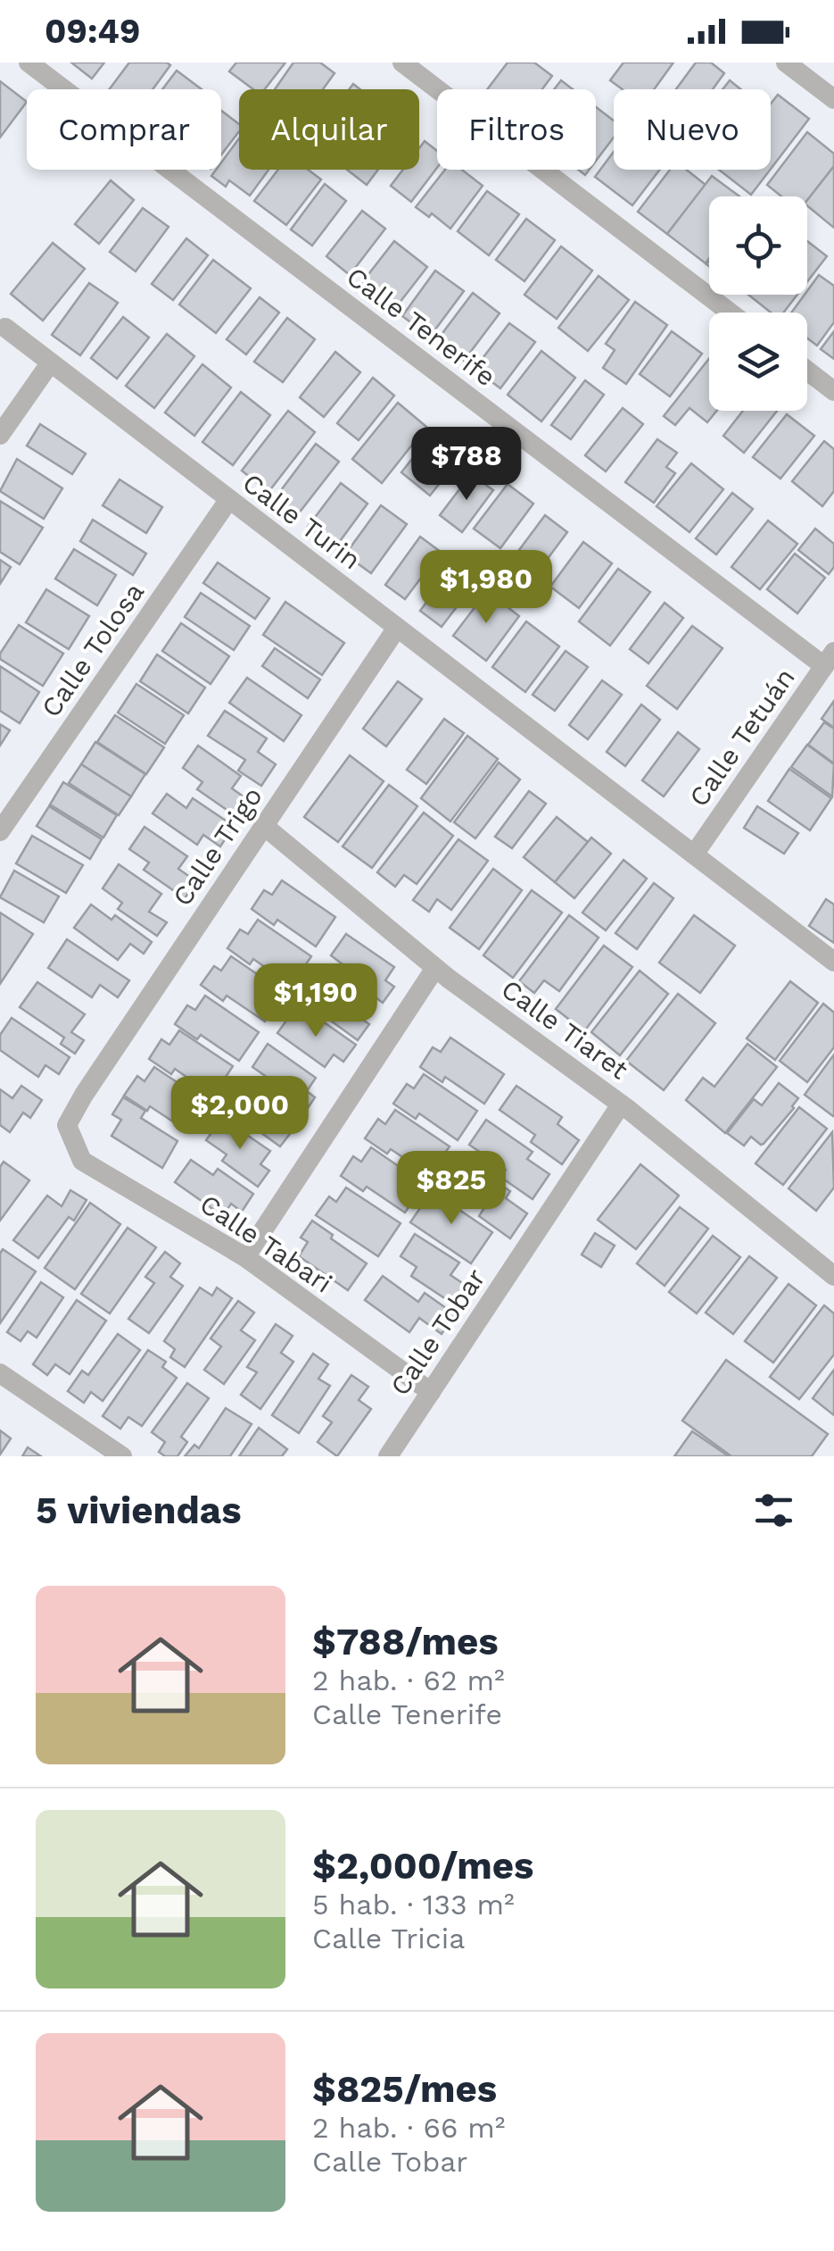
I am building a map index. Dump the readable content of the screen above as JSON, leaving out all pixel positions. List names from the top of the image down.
{
  "streets": {
    "street": [
      "Calle Tenerife",
      "Calle Turin",
      "Calle Tolosa",
      "Calle Tetuán",
      "Calle Trigo",
      "Calle Tiaret",
      "Calle Tabari",
      "Calle Tobar"
    ]
  },
  "crossings": [
    ["Calle Tenerife", "Calle Tetuán"],
    ["Calle Turin", "Calle Tolosa"],
    ["Calle Turin", "Calle Tetuán"],
    ["Calle Turin", "Calle Trigo"],
    ["Calle Trigo", "Calle Tiaret"],
    ["Calle Trigo", "Calle Tabari"],
    ["Calle Tiaret", "Calle Tobar"],
    ["Calle Tabari", "Calle Tobar"]
  ],
  "page": {
    "status": "09:49",
    "chip": [
      "Comprar",
      "Alquilar",
      "Filtros",
      "Nuevo"
    ],
    "price": [
      "$788",
      "$1,980",
      "$1,190",
      "$2,000",
      "$825"
    ],
    "heading": "5 viviendas",
    "list": [
      {
        "name": "$788/mes",
        "note": "2 hab. · 62 m² · Calle Tenerife"
      },
      {
        "name": "$2,000/mes",
        "note": "5 hab. · 133 m² · Calle Tricia"
      },
      {
        "name": "$825/mes",
        "note": "2 hab. · 66 m² · Calle Tobar"
      }
    ]
  }
}
